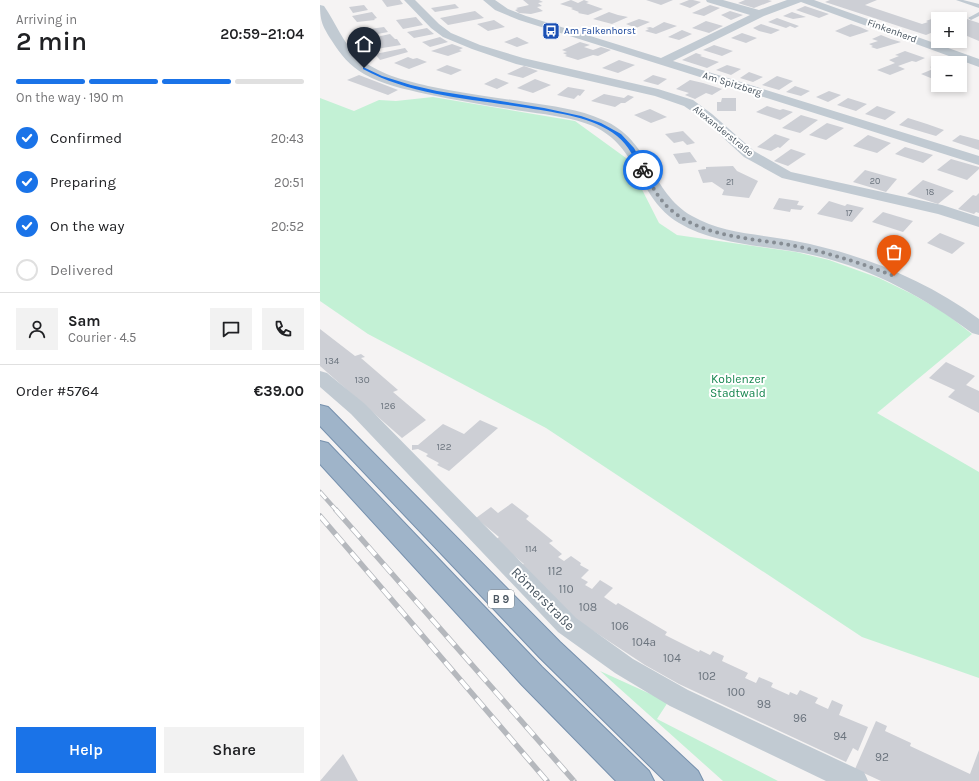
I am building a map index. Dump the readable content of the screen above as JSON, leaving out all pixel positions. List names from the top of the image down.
{
  "streets": {
    "highway": ["B 9"],
    "street": [
      "Finkenherd",
      "Am Spitzberg",
      "Alexanderstraße",
      "Römerstraße"
    ]
  },
  "parks": ["Koblenzer Stadtwald"],
  "places": {
    "bus stop": ["Am Falkenhorst"]
  },
  "house_numbers": [
    "20",
    "21",
    "18",
    "17",
    "134",
    "130",
    "126",
    "122",
    "114",
    "112",
    "110",
    "108",
    "106",
    "104a",
    "104",
    "102",
    "100",
    "98",
    "96",
    "94",
    "92"
  ],
  "page": {
    "heading": ["2 min", "Arriving in", "20:59–21:04"],
    "panel": [
      "Sam",
      "Courier · 4.5",
      "Order #5764",
      "€39.00"
    ],
    "map_buttons": ["+", "−"],
    "bar": "On the way · 190 m",
    "list": [
      ["Confirmed", "20:43"],
      ["Preparing", "20:51"],
      ["On the way", "20:52"],
      "Delivered"
    ],
    "buttons": ["Help", "Share"]
  }
}
